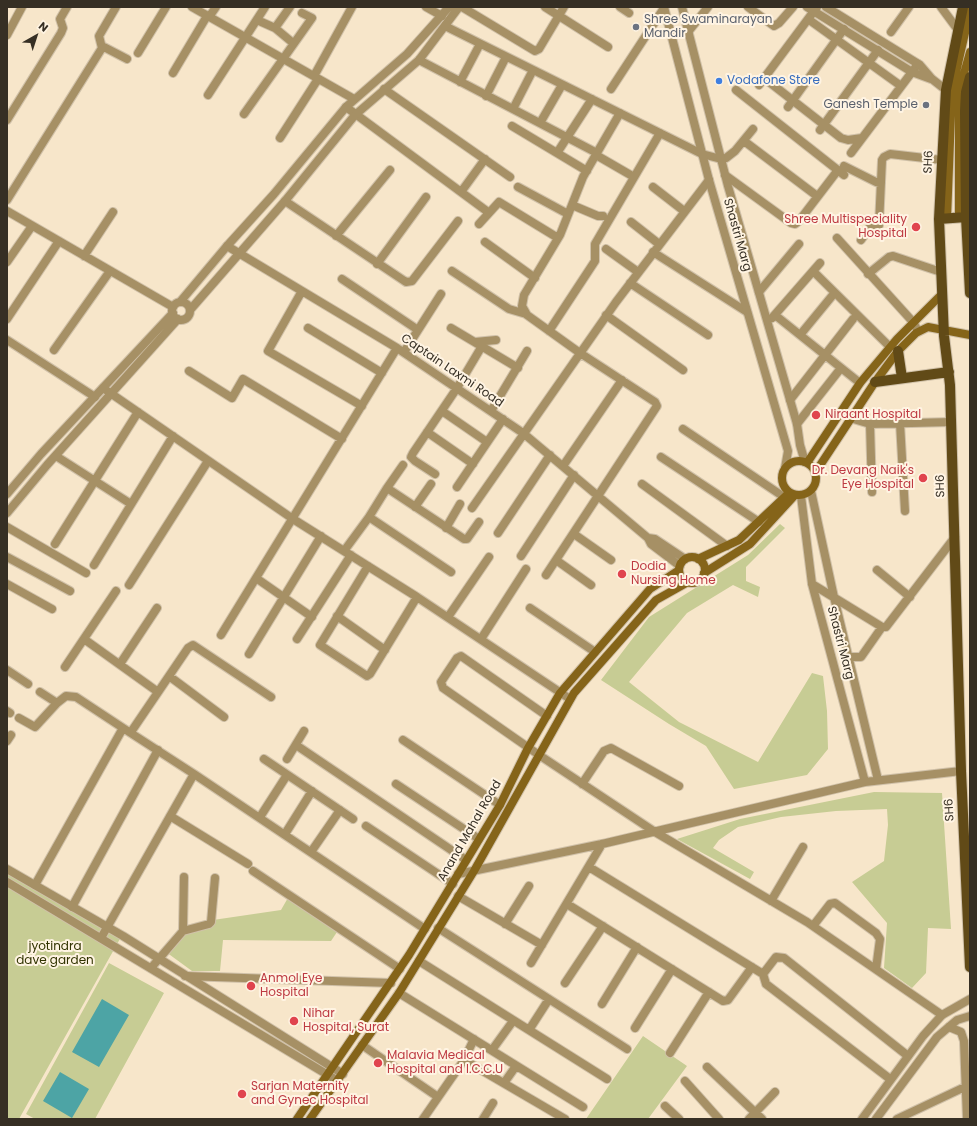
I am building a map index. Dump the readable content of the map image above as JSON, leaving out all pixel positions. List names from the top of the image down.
{
  "streets": {
    "main road": ["SH6", "Anand Mahal Road"],
    "street": ["Shastri Marg", "Captain Laxmi Road"]
  },
  "crossings": [
    ["Captain Laxmi Road", "Anand Mahal Road"]
  ],
  "parks": ["jyotindra dave garden"],
  "places": [
    "Shree Swaminarayan Mandir",
    "Vodafone Store",
    "Ganesh Temple",
    "Shree Multispeciality Hospital",
    "Niraant Hospital",
    "Dr. Devang Naik's Eye Hospital",
    "Dodia Nursing Home",
    "Anmol Eye Hospital",
    "Nihar Hospital, Surat",
    "Malavia Medical Hospital and I.C.C.U",
    "Sarjan Maternity and Gynec Hospital"
  ],
  "north": "top right"
}
